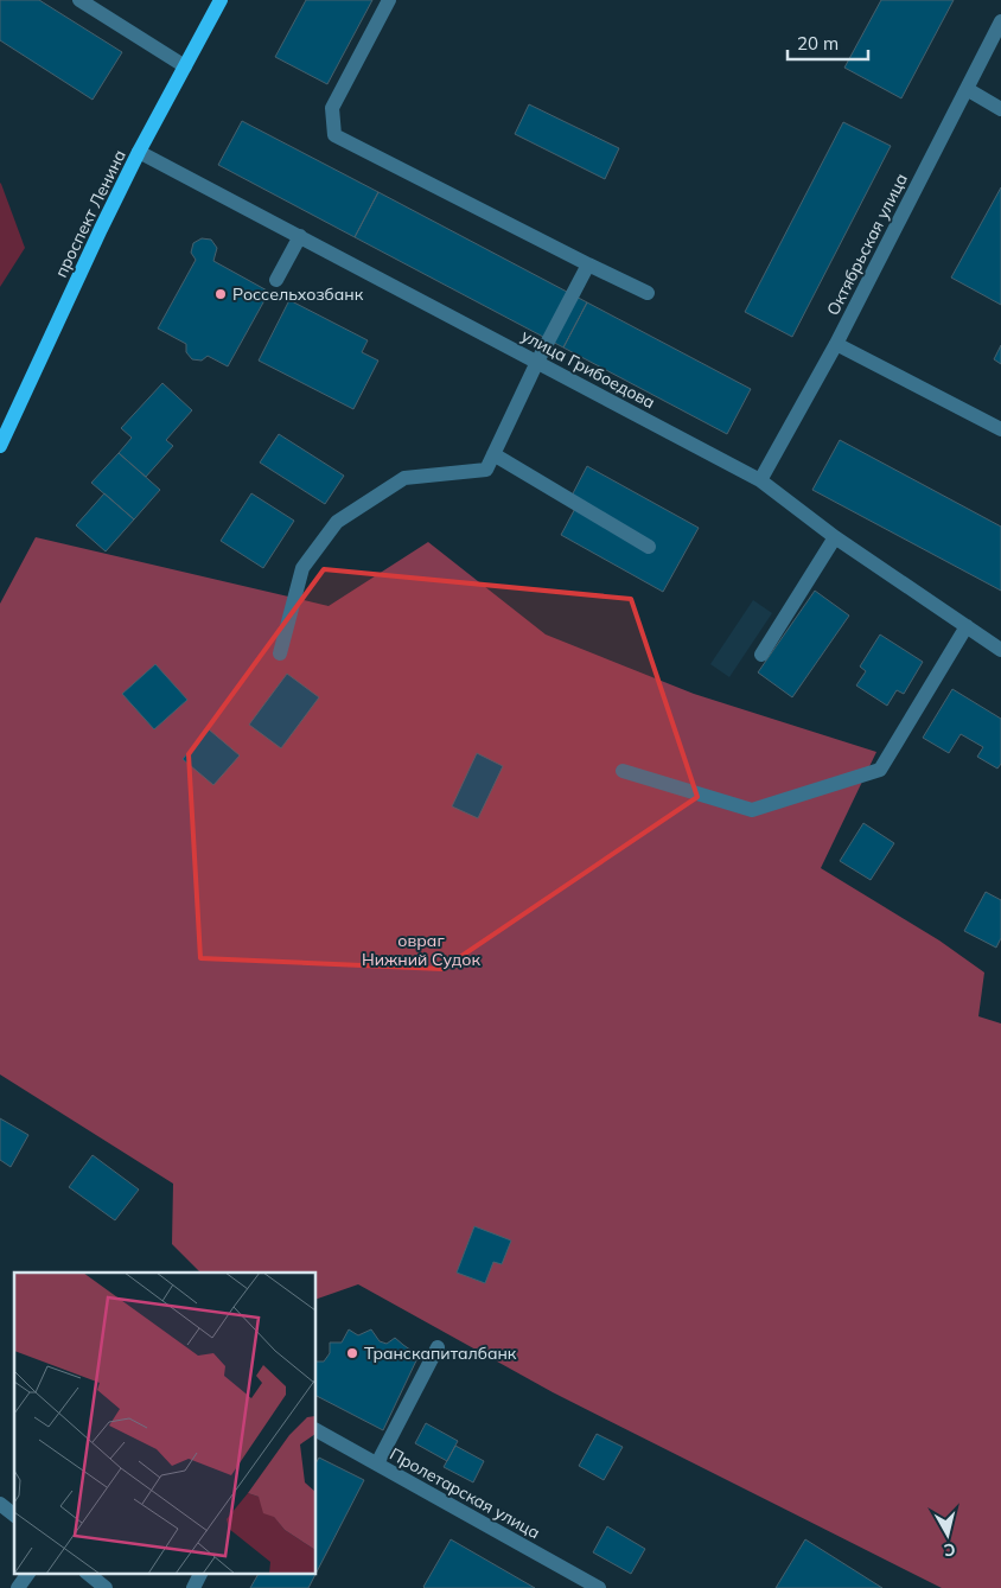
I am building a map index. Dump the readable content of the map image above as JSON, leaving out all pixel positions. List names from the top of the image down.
{
  "streets": {
    "main road": ["проспект Ленина"],
    "street": ["Октябрьская улица", "улица Грибоедова", "Пролетарская улица"]
  },
  "crossings": [
    ["проспект Ленина", "улица Грибоедова"],
    ["Октябрьская улица", "улица Грибоедова"]
  ],
  "parks": ["овраг Нижний Судок"],
  "places": ["Россельхозбанк", "Транскапиталбанк"],
  "scale_bar": "20 m",
  "north": "bottom"
}
